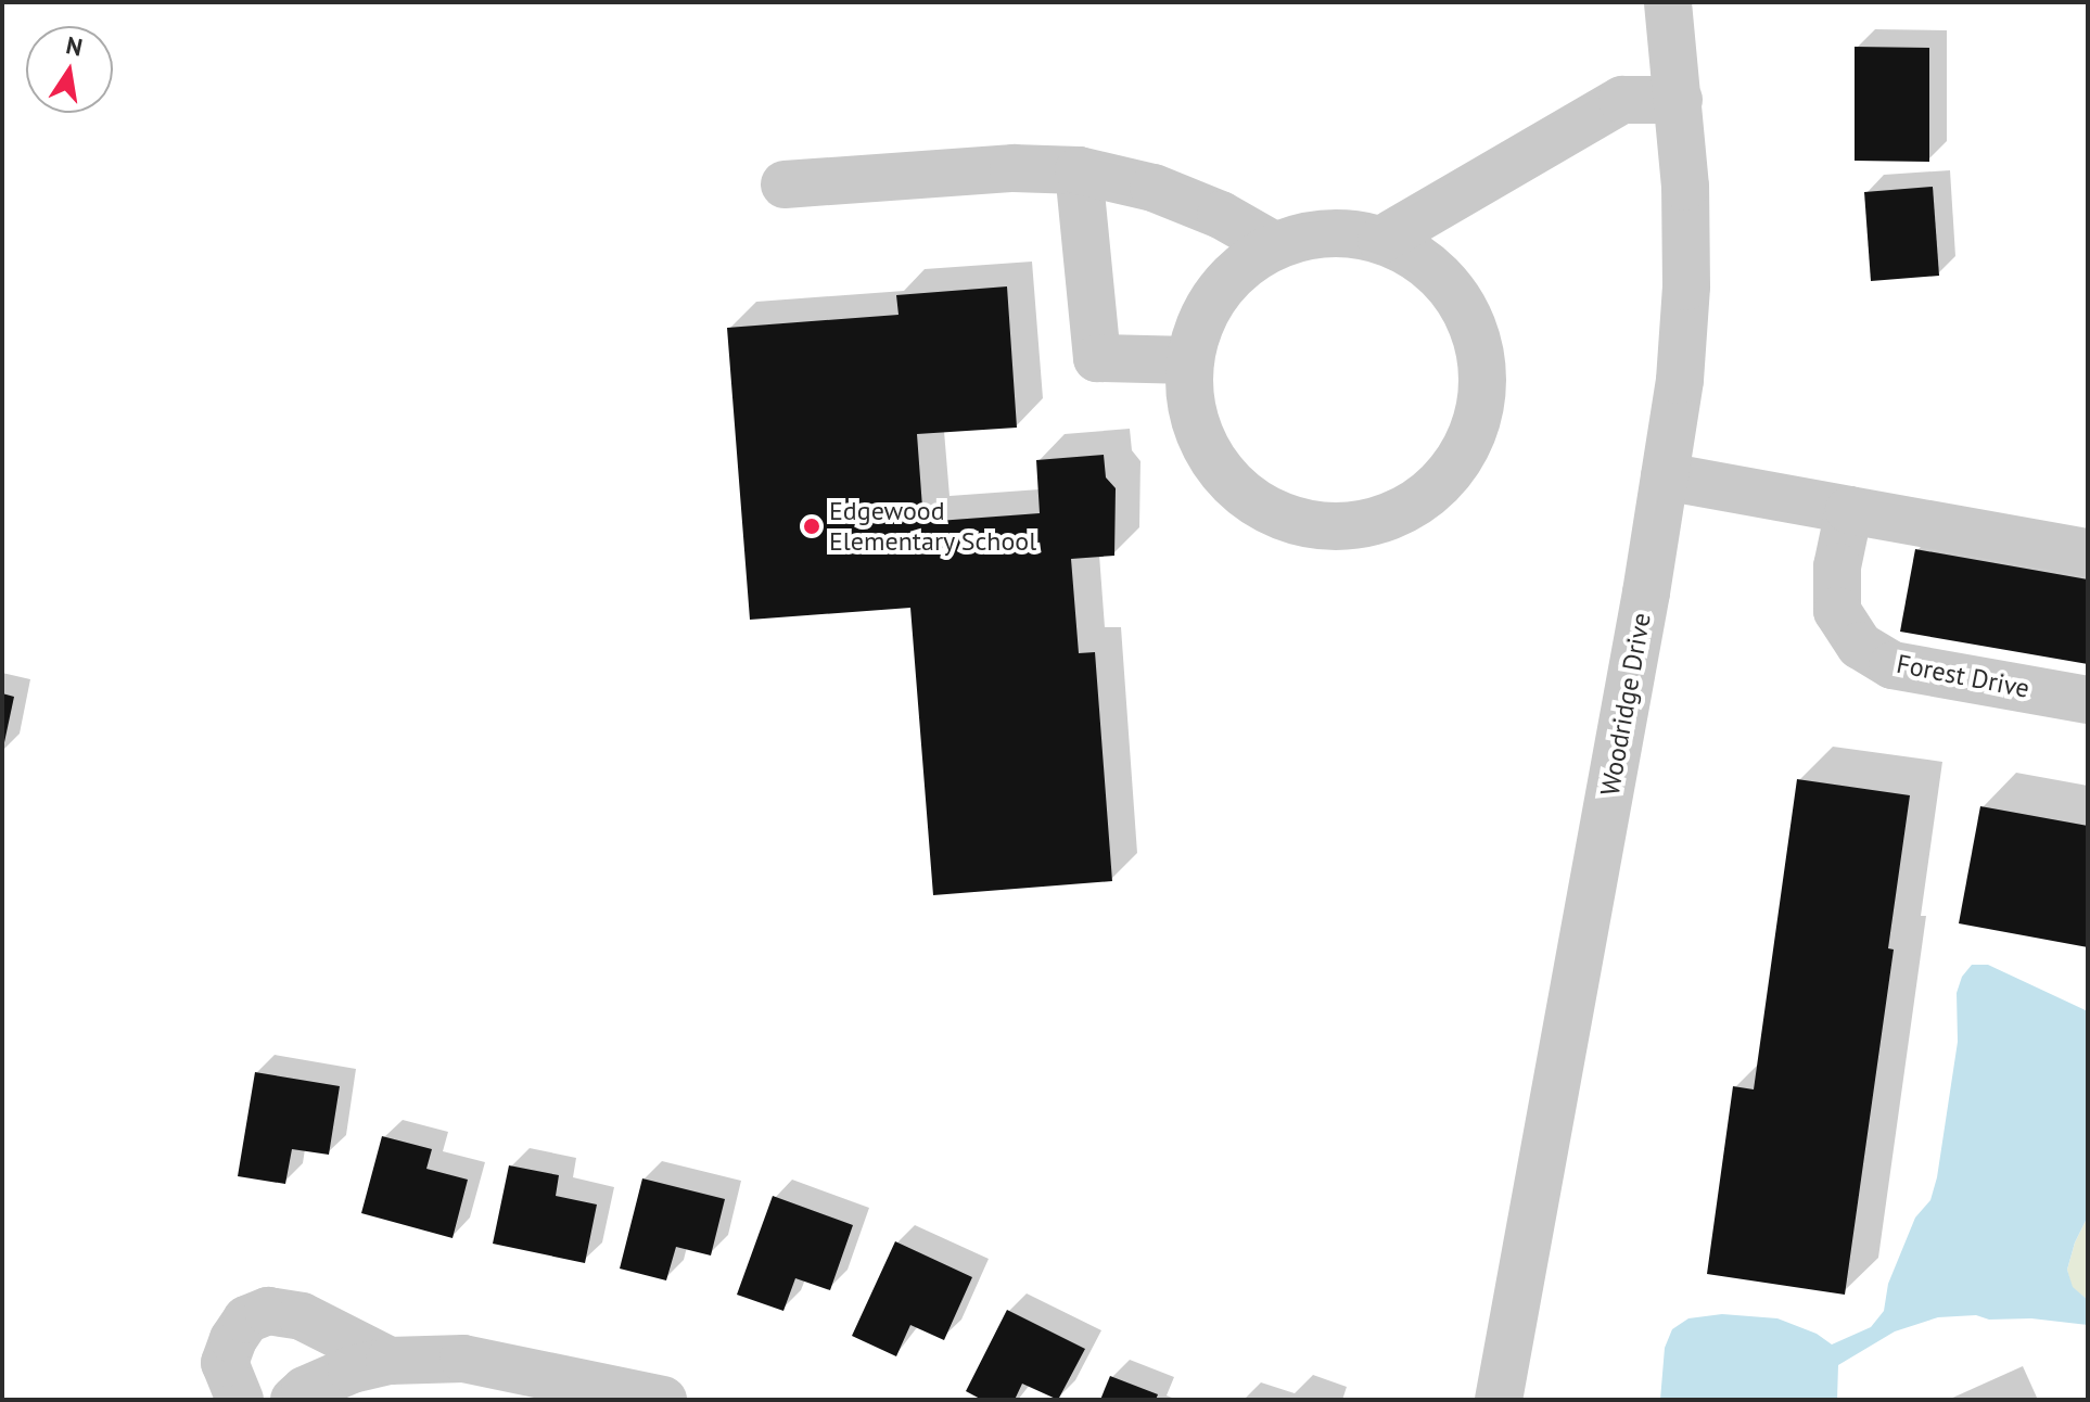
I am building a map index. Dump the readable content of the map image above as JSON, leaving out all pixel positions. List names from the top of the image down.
{
  "streets": {
    "street": ["Forest Drive", "Woodridge Drive"]
  },
  "places": ["Edgewood Elementary School"],
  "north": "top"
}
